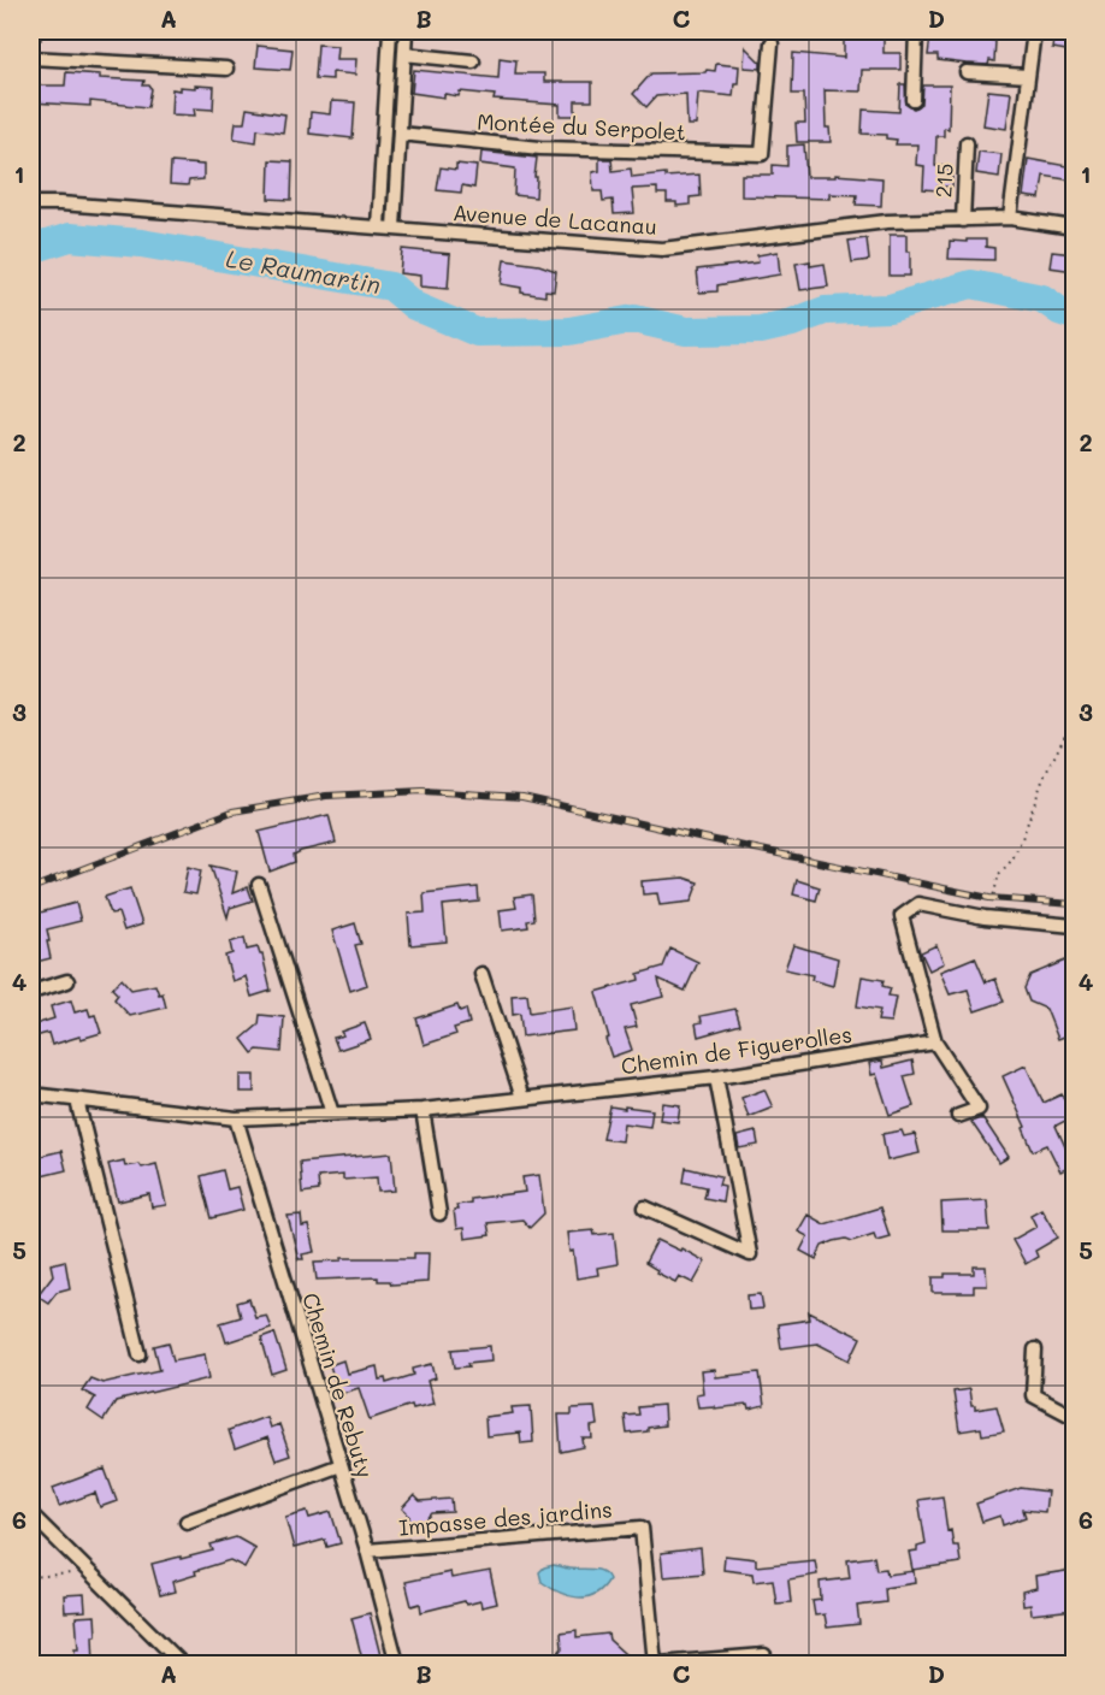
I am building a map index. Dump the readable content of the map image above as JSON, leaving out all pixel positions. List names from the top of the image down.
{
  "streets": {
    "street": [
      "Montée du Serpolet",
      "215",
      "Avenue de Lacanau",
      "Chemin de Figuerolles",
      "Chemin de Rebuty",
      "Impasse des jardins"
    ]
  },
  "crossings": [
    ["215", "Avenue de Lacanau"],
    ["Chemin de Figuerolles", "Chemin de Rebuty"],
    ["Chemin de Rebuty", "Impasse des jardins"]
  ],
  "water": ["Le Raumartin"],
  "grid": {
    "columns": [
      "A",
      "B",
      "C",
      "D"
    ],
    "rows": [
      "1",
      "2",
      "3",
      "4",
      "5",
      "6"
    ]
  }
}
